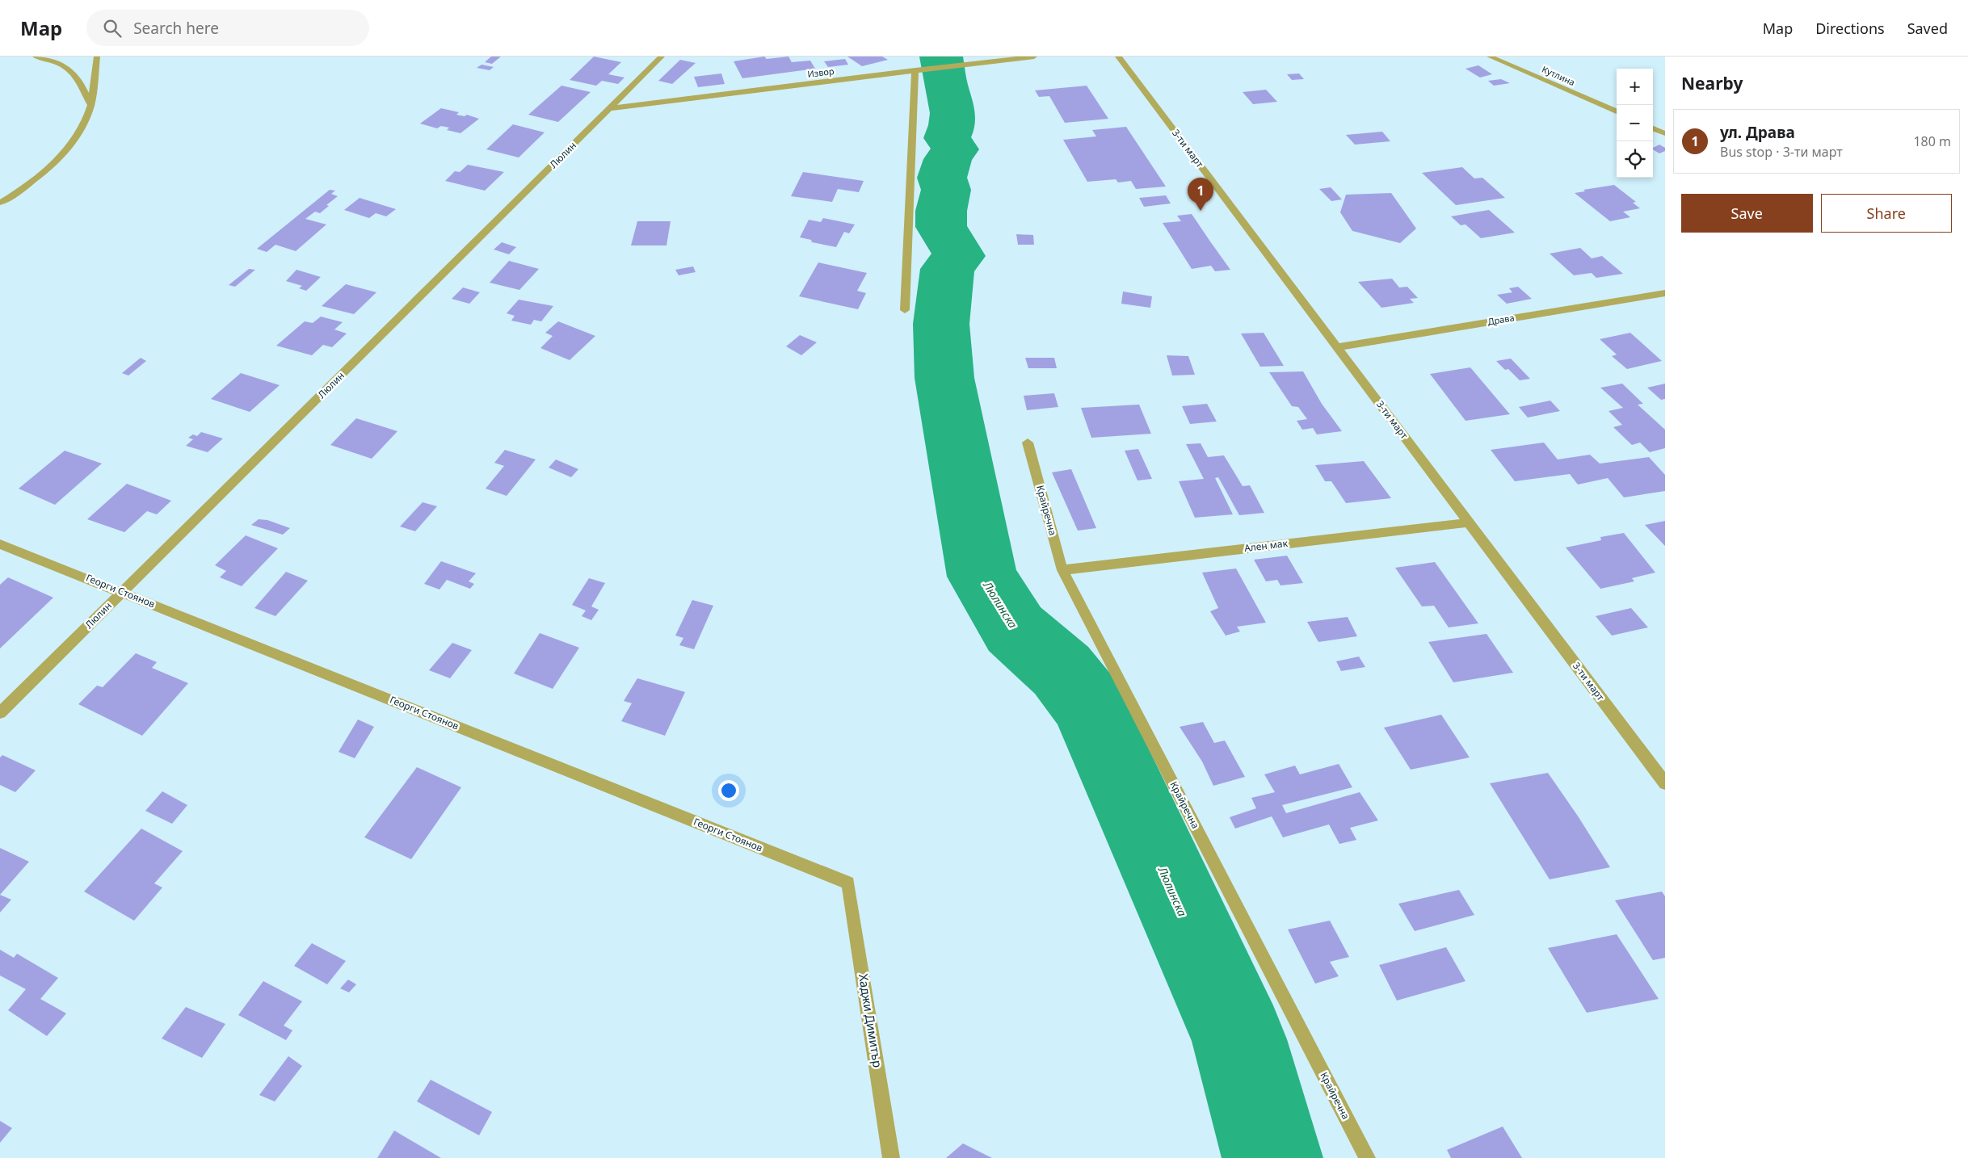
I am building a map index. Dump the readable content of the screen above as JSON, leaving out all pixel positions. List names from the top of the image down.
{
  "streets": {
    "street": [
      "Извор",
      "Кутлина",
      "3-ти март",
      "Люлин",
      "Драва",
      "Крайречна",
      "Ален мак",
      "Георги Стоянов",
      "Хаджи Димитър"
    ]
  },
  "crossings": [
    ["Извор", "Люлин"],
    ["3-ти март", "Драва"],
    ["3-ти март", "Ален мак"],
    ["Люлин", "Георги Стоянов"],
    ["Крайречна", "Ален мак"],
    ["Георги Стоянов", "Хаджи Димитър"]
  ],
  "water": ["Люлинска"],
  "page": {
    "header": "Map",
    "search": "Search here",
    "nav": ["Map", "Directions", "Saved"],
    "heading": "Nearby",
    "map_buttons": ["+", "−"],
    "list": [
      {
        "mark": "1",
        "name": "ул. Драва",
        "note": "Bus stop · 3-ти март",
        "value": "180 m"
      }
    ],
    "pins": "1",
    "buttons": ["Save", "Share"]
  }
}
